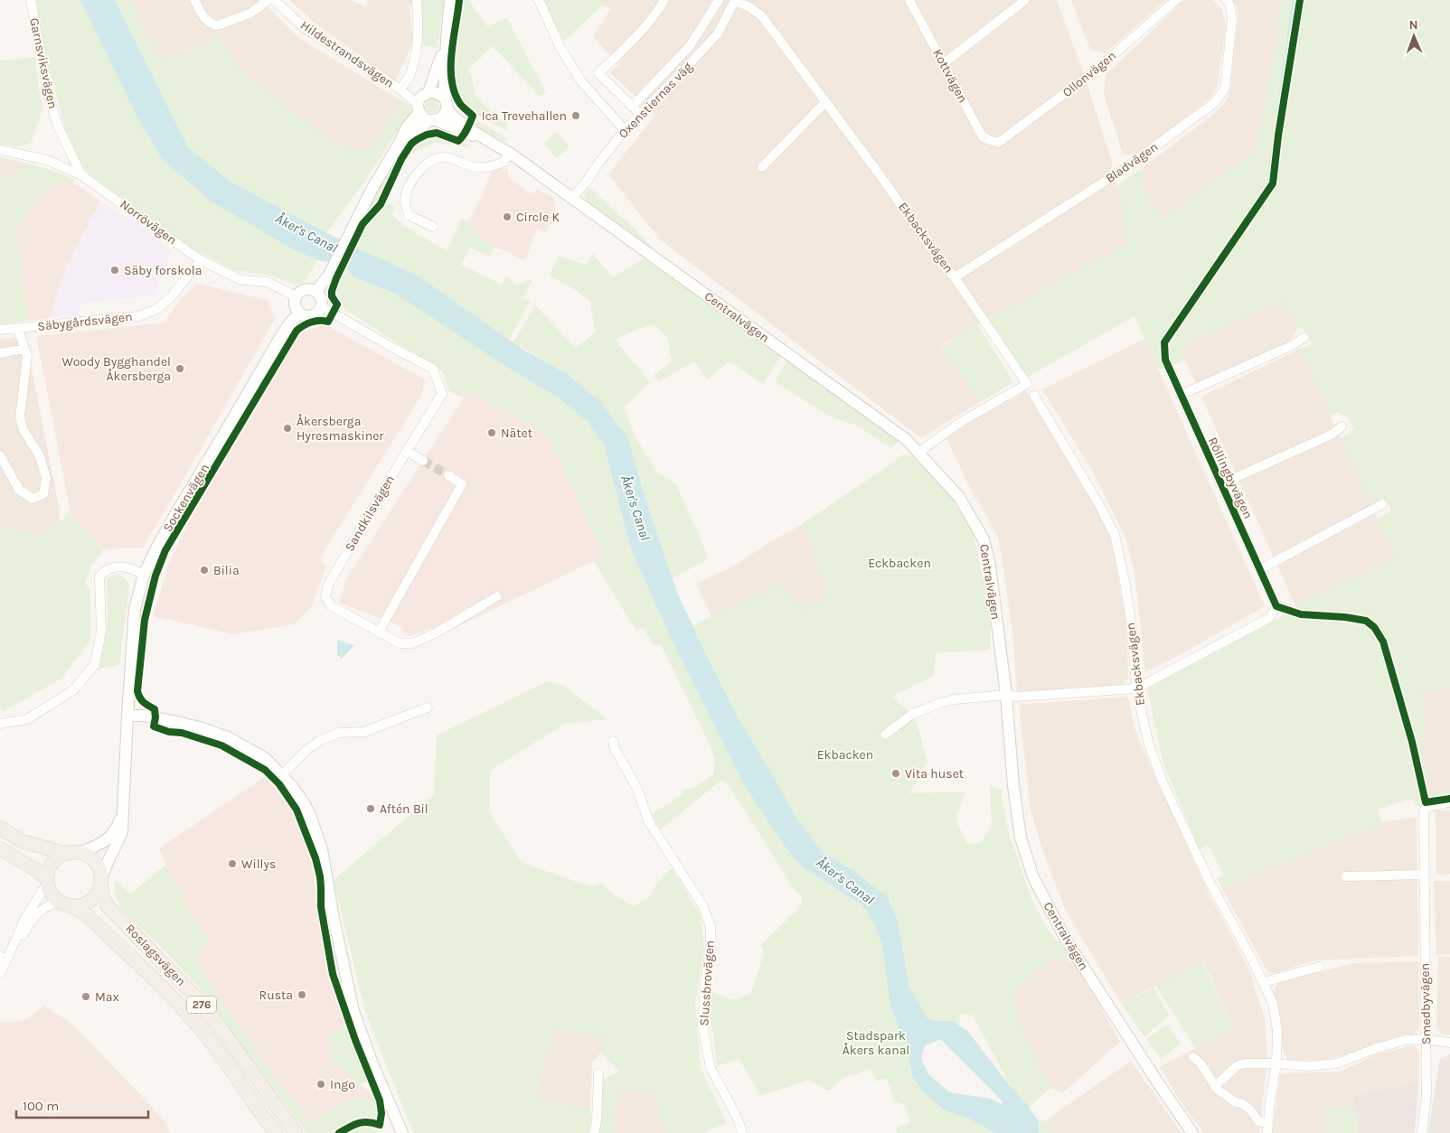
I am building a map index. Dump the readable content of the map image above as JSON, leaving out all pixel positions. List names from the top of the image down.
{
  "streets": {
    "main road": ["Roslagsvägen", "276"],
    "street": [
      "Hildestrandsvägen",
      "Garnsviksvägen",
      "Ollonvägen",
      "Kottvägen",
      "Oxenstiernas väg",
      "Bladvägen",
      "Norrövägen",
      "Ekbacksvägen",
      "Centralvägen",
      "Säbygårdsvägen",
      "Röllingbyvägen",
      "Sockenvägen",
      "Sandkilsvägen",
      "Slussbrovägen",
      "Smedbyvägen"
    ]
  },
  "crossings": [
    ["Hildestrandsvägen", "Centralvägen"],
    ["Garnsviksvägen", "Norrövägen"],
    ["Ollonvägen", "Kottvägen"],
    ["Oxenstiernas väg", "Ekbacksvägen"],
    ["Oxenstiernas väg", "Centralvägen"],
    ["Bladvägen", "Ekbacksvägen"],
    ["Norrövägen", "Säbygårdsvägen"],
    ["Norrövägen", "Sockenvägen"],
    ["Norrövägen", "Sandkilsvägen"],
    ["Ekbacksvägen", "Centralvägen"],
    ["Ekbacksvägen", "Röllingbyvägen"],
    ["Centralvägen", "Röllingbyvägen"],
    ["Sockenvägen", "Sandkilsvägen"],
    ["Sockenvägen", "Roslagsvägen"]
  ],
  "water": ["Åker's Canal"],
  "parks": ["Eckbacken", "Ekbacken", "Stadspark Åkers kanal"],
  "places": [
    "Ica Trevehallen",
    "Circle K",
    "Säby forskola",
    "Woody Bygghandel Åkersberga",
    "Åkersberga Hyresmaskiner",
    "Nätet",
    "Bilia",
    "Vita huset",
    "Aftén Bil",
    "Willys",
    "Rusta",
    "Max",
    "Ingo"
  ],
  "scale_bar": "100 m",
  "north": "top"
}
